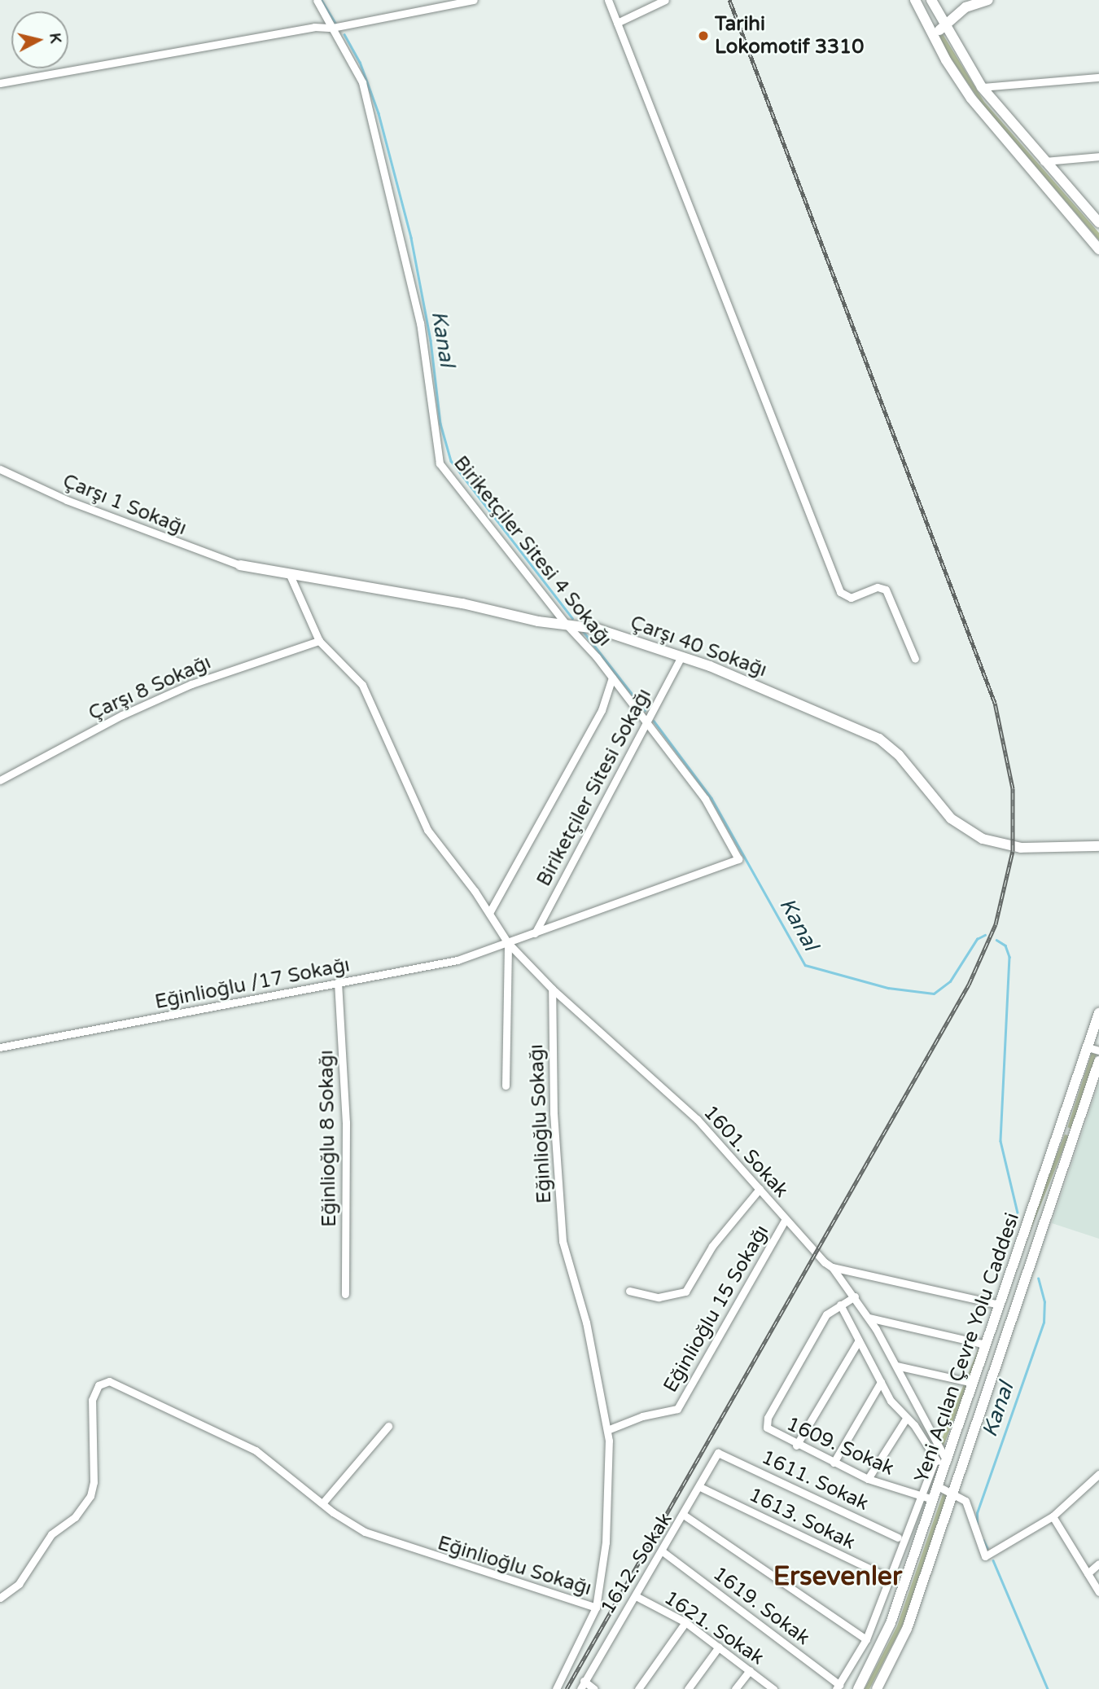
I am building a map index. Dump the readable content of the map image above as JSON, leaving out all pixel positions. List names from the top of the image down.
{
  "streets": {
    "main road": ["Çarşı 40 Sokağı", "Yeni Açılan Çevre Yolu Caddesi"],
    "street": [
      "Çarşı 1 Sokağı",
      "Biriketçiler Sitesi 4 Sokağı",
      "Çarşı 8 Sokağı",
      "Biriketçiler Sitesi Sokağı",
      "Eğinlioğlu /17 Sokağı",
      "Eğinlioğlu Sokağı",
      "Eğinlioğlu 8 Sokağı",
      "1601. Sokak",
      "Eğinlioğlu 15 Sokağı",
      "1609. Sokak",
      "1611. Sokak",
      "1613. Sokak",
      "1612. Sokak",
      "1619. Sokak",
      "1621. Sokak"
    ]
  },
  "crossings": [
    ["Çarşı 1 Sokağı", "Çarşı 40 Sokağı"],
    ["Biriketçiler Sitesi 4 Sokağı", "Çarşı 40 Sokağı"],
    ["Biriketçiler Sitesi 4 Sokağı", "Biriketçiler Sitesi Sokağı"],
    ["Biriketçiler Sitesi 4 Sokağı", "Eğinlioğlu /17 Sokağı"],
    ["Çarşı 40 Sokağı", "Biriketçiler Sitesi Sokağı"],
    ["Çarşı 8 Sokağı", "1601. Sokak"],
    ["Biriketçiler Sitesi Sokağı", "Eğinlioğlu /17 Sokağı"],
    ["Eğinlioğlu /17 Sokağı", "Eğinlioğlu 8 Sokağı"],
    ["Eğinlioğlu /17 Sokağı", "1601. Sokak"],
    ["Eğinlioğlu Sokağı", "1601. Sokak"],
    ["Eğinlioğlu Sokağı", "Eğinlioğlu 15 Sokağı"],
    ["1601. Sokak", "Eğinlioğlu 15 Sokağı"],
    ["1601. Sokak", "Yeni Açılan Çevre Yolu Caddesi"],
    ["Yeni Açılan Çevre Yolu Caddesi", "1609. Sokak"],
    ["1611. Sokak", "1612. Sokak"],
    ["1613. Sokak", "1612. Sokak"],
    ["1612. Sokak", "1619. Sokak"],
    ["1612. Sokak", "1621. Sokak"]
  ],
  "districts": ["Ersevenler"],
  "water": ["Kanal"],
  "places": ["Tarihi Lokomotif 3310"],
  "north": "right"
}
